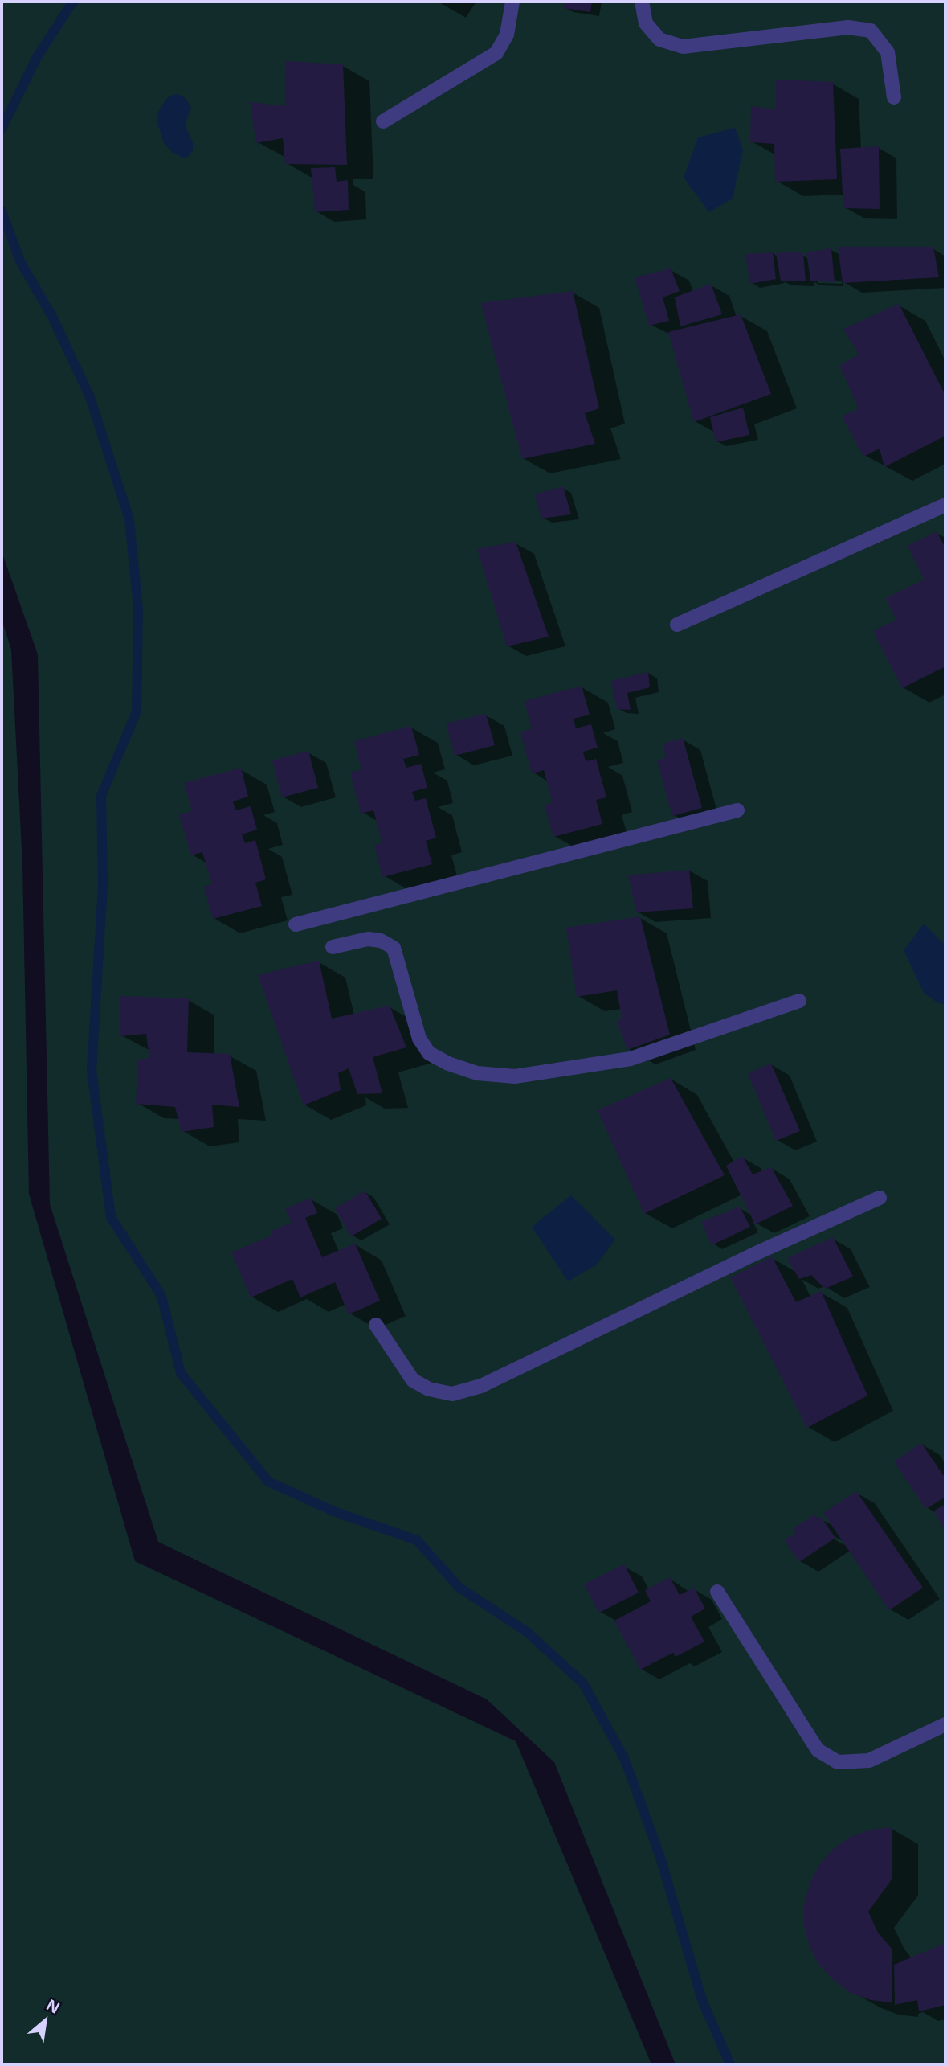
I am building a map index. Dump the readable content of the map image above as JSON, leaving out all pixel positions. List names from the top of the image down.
{
  "north": "top right"
}
